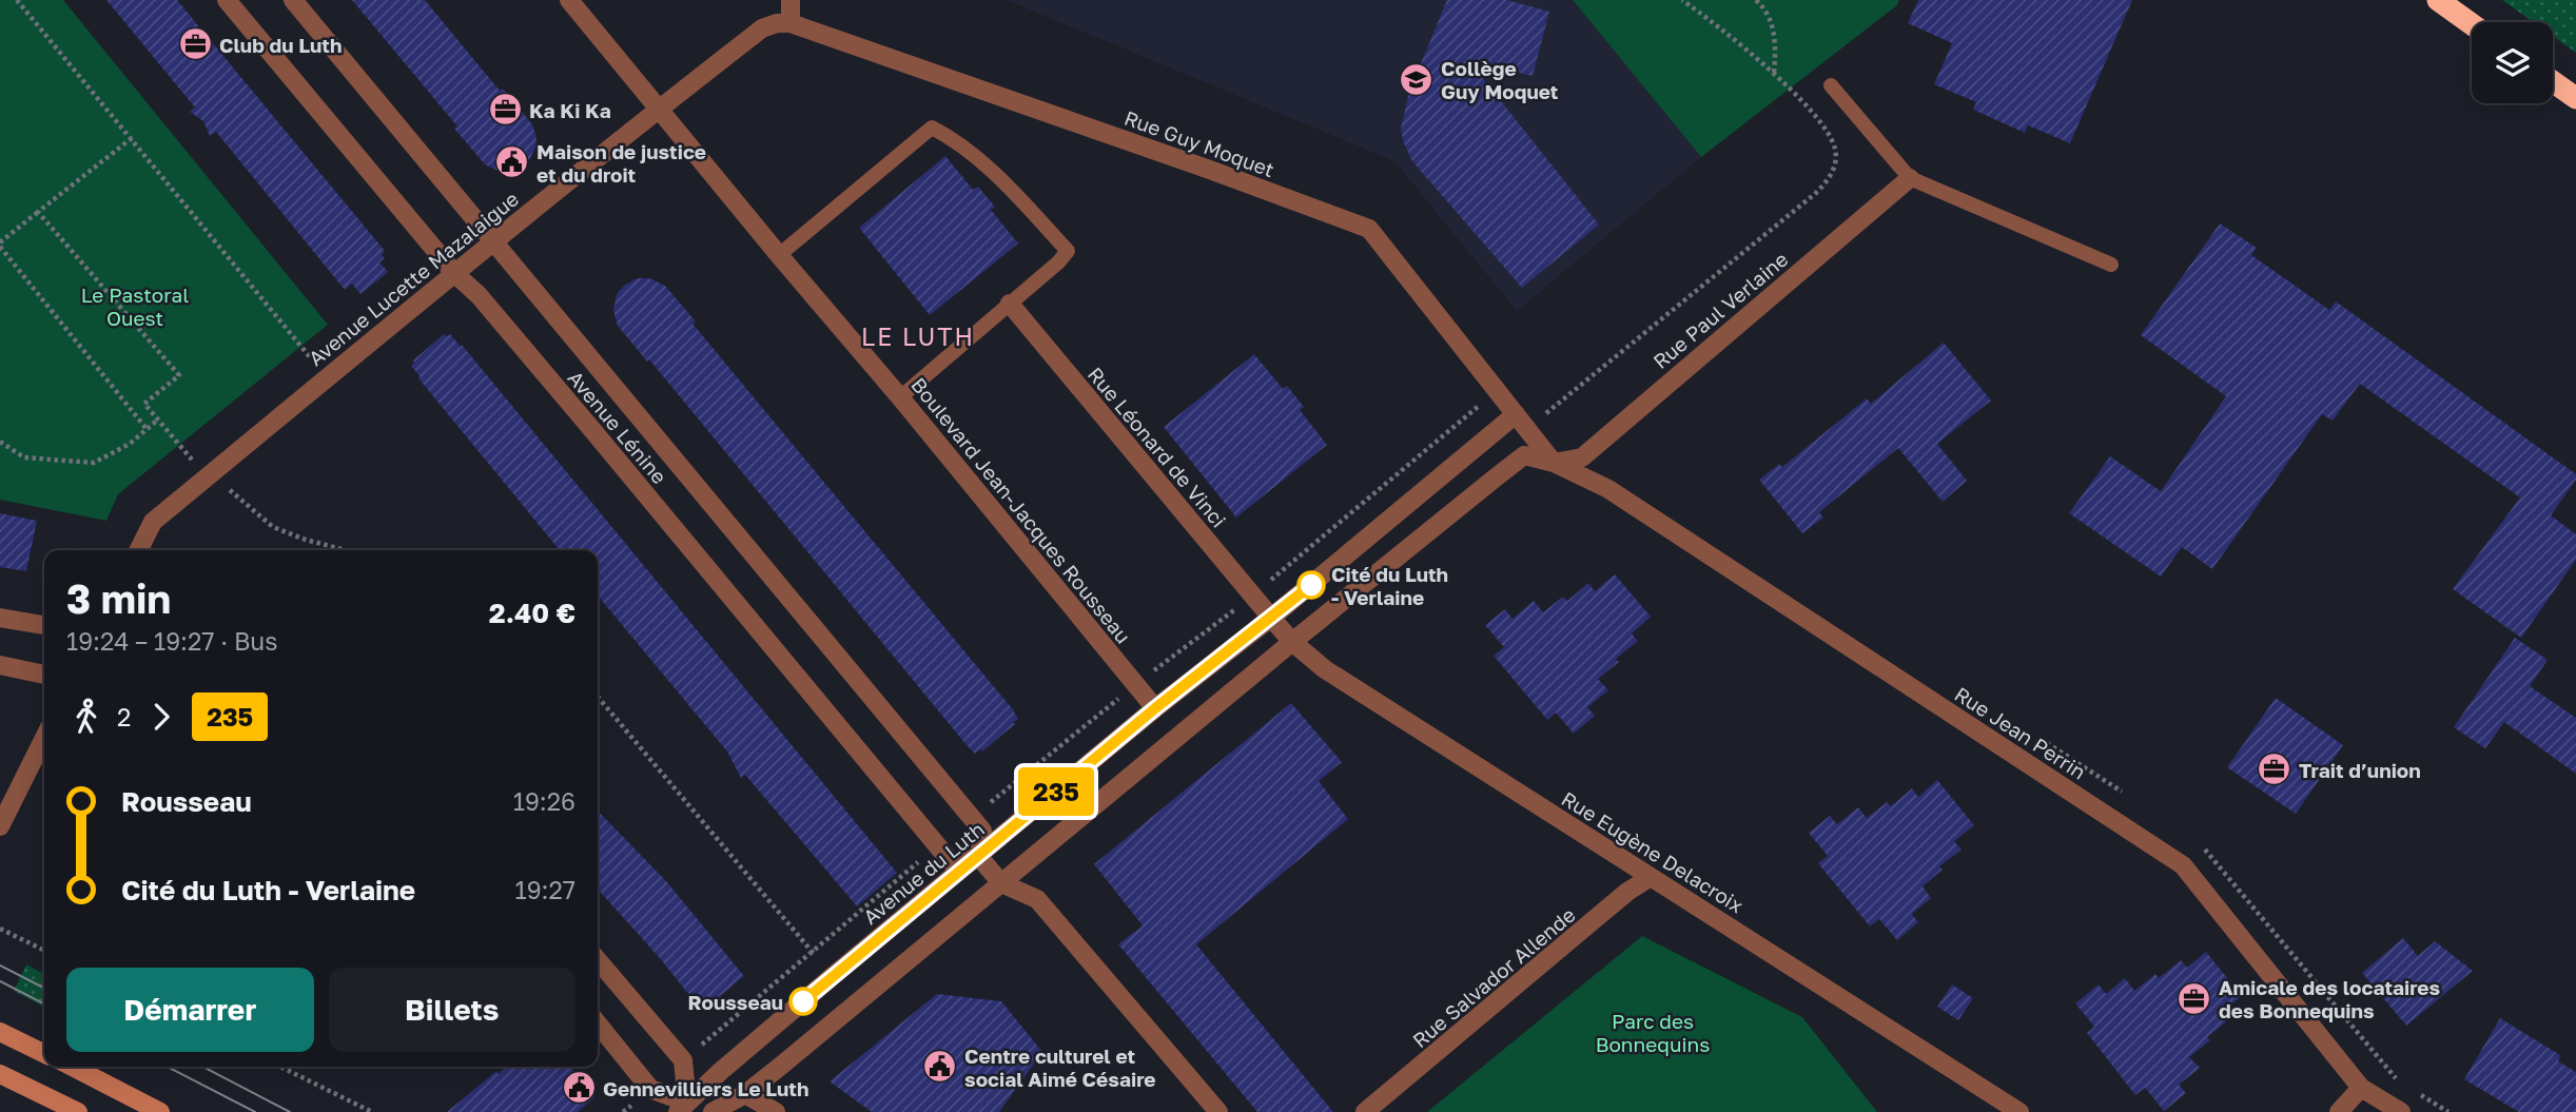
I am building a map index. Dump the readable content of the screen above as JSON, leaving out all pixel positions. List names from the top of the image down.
{
  "streets": {
    "street": [
      "Rue Guy Moquet",
      "Avenue Lucette Mazalaigue",
      "Rue Paul Verlaine",
      "Avenue Lénine",
      "Rue Léonard de Vinci",
      "Boulevard Jean-Jacques Rousseau",
      "Rue Jean Perrin",
      "Rue Eugène Delacroix",
      "Avenue du Luth",
      "Rue Salvador Allende"
    ]
  },
  "crossings": [
    ["Rue Guy Moquet", "Avenue Lucette Mazalaigue"],
    ["Avenue Lucette Mazalaigue", "Avenue Lénine"],
    ["Avenue Lucette Mazalaigue", "Boulevard Jean-Jacques Rousseau"],
    ["Rue Paul Verlaine", "Rue Jean Perrin"],
    ["Rue Paul Verlaine", "Rue Eugène Delacroix"],
    ["Avenue Lénine", "Avenue du Luth"],
    ["Rue Léonard de Vinci", "Rue Eugène Delacroix"],
    ["Rue Léonard de Vinci", "Avenue du Luth"],
    ["Boulevard Jean-Jacques Rousseau", "Avenue du Luth"],
    ["Rue Eugène Delacroix", "Avenue du Luth"],
    ["Rue Eugène Delacroix", "Rue Salvador Allende"]
  ],
  "districts": ["LE LUTH"],
  "parks": ["Le Pastoral Ouest", "Parc des Bonnequins"],
  "places": {
    "office": [
      "Club du Luth",
      "Ka Ki Ka",
      "Trait d’union",
      "Amicale des locataires des Bonnequins"
    ],
    "school or university": ["Collège Guy Moquet"],
    "public building": ["Maison de justice et du droit", "Centre culturel et social Aimé Césaire", "Gennevilliers Le Luth"],
    "other": ["Cité du Luth - Verlaine", "Rousseau"]
  },
  "lines": ["bus line 235"],
  "page": {
    "on_map": "235",
    "heading": ["3 min", "19:24 – 19:27 · Bus", "2.40 €"],
    "legs": ["2", "235"],
    "list": [
      {
        "name": "Rousseau",
        "value": "19:26"
      },
      {
        "name": "Cité du Luth - Verlaine",
        "value": "19:27"
      }
    ],
    "buttons": ["Démarrer", "Billets"]
  }
}
